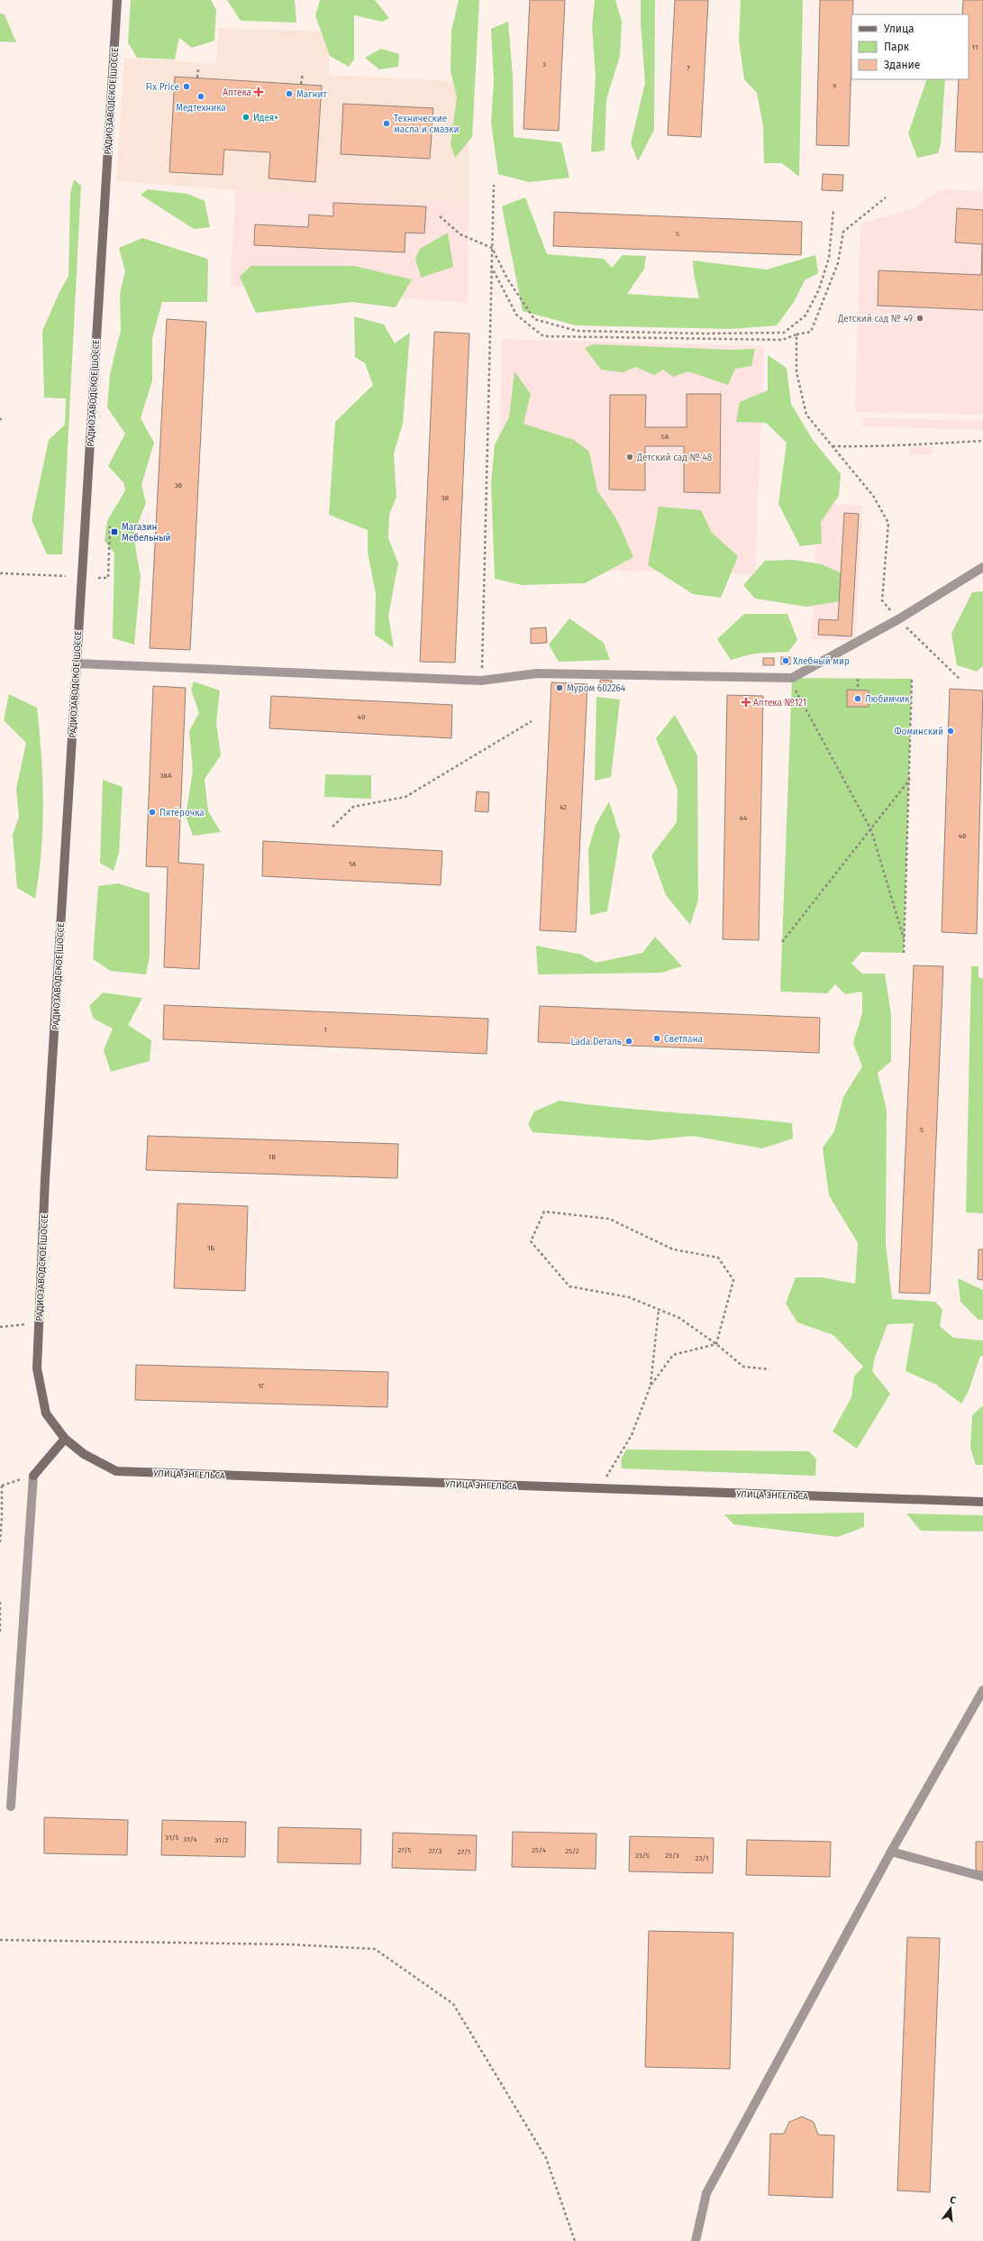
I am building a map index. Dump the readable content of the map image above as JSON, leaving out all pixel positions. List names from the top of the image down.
{
  "streets": {
    "street": ["РАДИОЗАВОДСКОЕ ШОССЕ", "УЛИЦА ЭНГЕЛЬСА"]
  },
  "crossings": [
    ["РАДИОЗАВОДСКОЕ ШОССЕ", "УЛИЦА ЭНГЕЛЬСА"]
  ],
  "places": {
    "other": [
      "Fix Price",
      "Магнит",
      "Медтехника",
      "Идея+",
      "Технические масла и смазки",
      "Детский сад № 49",
      "Детский сад № 48",
      "Хлебный мир",
      "Муром 602264",
      "Любимчик",
      "Фоминский",
      "Пятёрочка",
      "Светлана",
      "Lada Dеталь"
    ],
    "health": ["Аптека", "Аптека №121"],
    "transit": ["Магазин Мебельный"]
  },
  "house_numbers": [
    "11",
    "3",
    "7",
    "9",
    "5",
    "5А",
    "36",
    "38",
    "40",
    "38А",
    "42",
    "44",
    "46",
    "1А",
    "1",
    "5",
    "1В",
    "1Б",
    "1Г",
    "31/5",
    "31/4",
    "31/2",
    "27/5",
    "25/4",
    "27/3",
    "25/2",
    "27/1",
    "23/5",
    "23/3",
    "23/1"
  ],
  "legend": ["Улица", "Парк", "Здание"],
  "north": "top"
}
